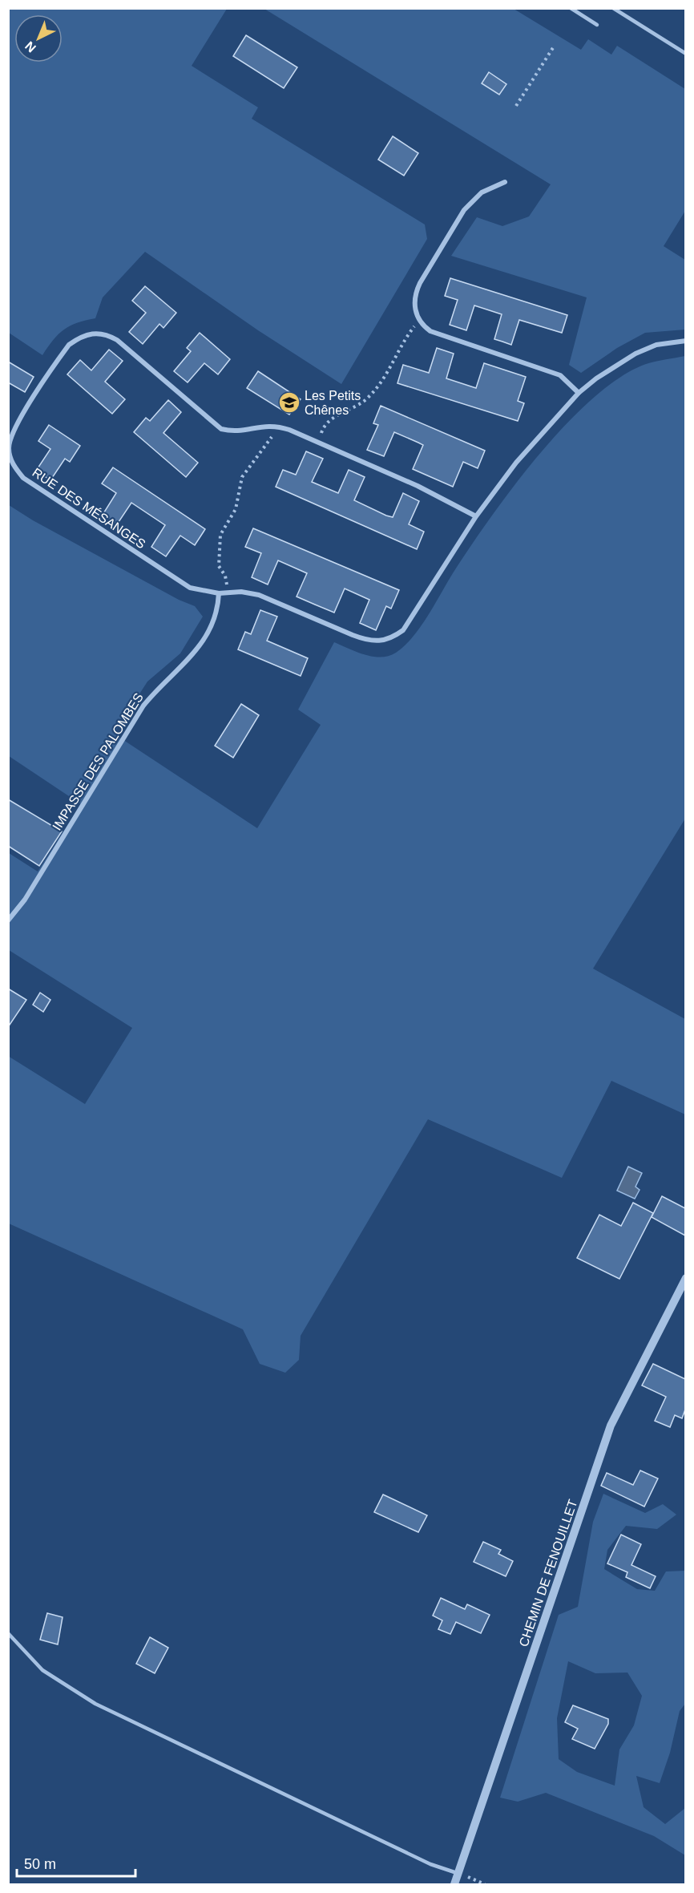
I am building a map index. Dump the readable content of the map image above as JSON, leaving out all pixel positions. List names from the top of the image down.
{
  "streets": {
    "street": ["RUE DES MÉSANGES", "IMPASSE DES PALOMBES", "CHEMIN DE FENOUILLET"]
  },
  "crossings": [
    ["RUE DES MÉSANGES", "IMPASSE DES PALOMBES"]
  ],
  "places": {
    "school or university": ["Les Petits Chênes"]
  },
  "scale_bar": "50 m",
  "north": "bottom left"
}
